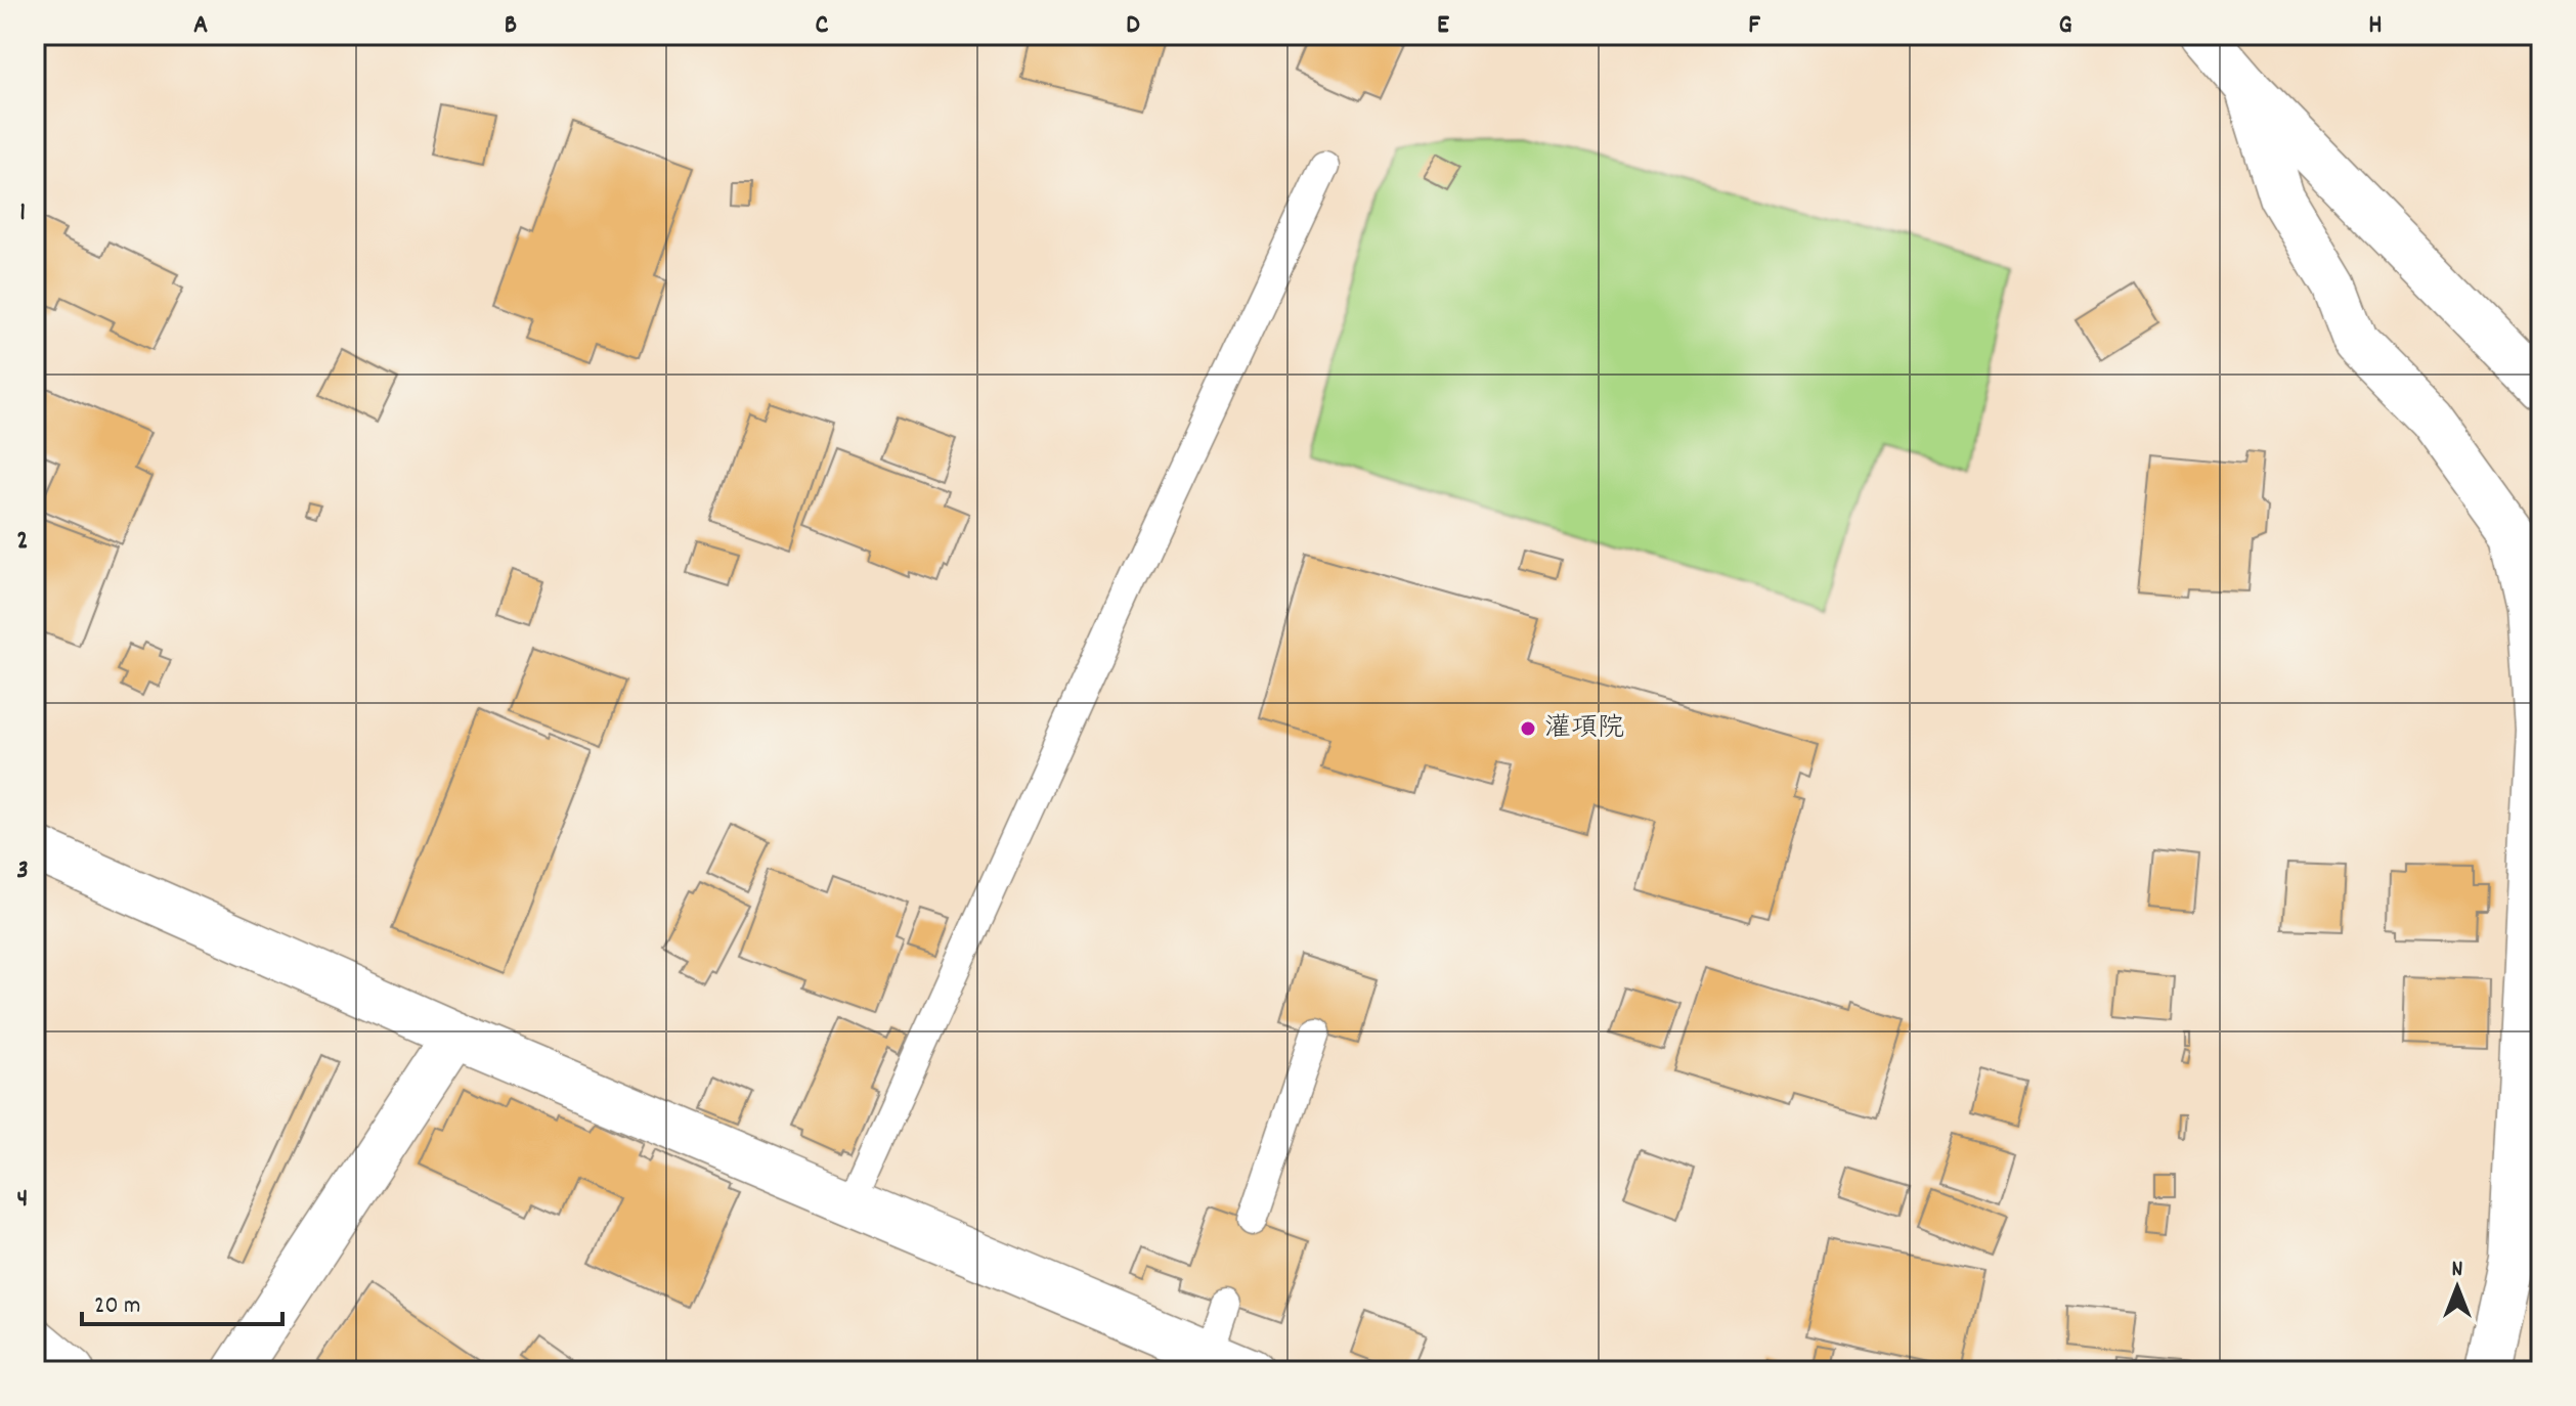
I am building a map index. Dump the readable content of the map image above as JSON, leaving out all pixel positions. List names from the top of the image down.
{
  "places": ["灌項院"],
  "scale_bar": "20 m",
  "north": "top",
  "grid": {
    "columns": [
      "A",
      "B",
      "C",
      "D",
      "E",
      "F",
      "G",
      "H"
    ],
    "rows": [
      "1",
      "2",
      "3",
      "4"
    ]
  }
}
